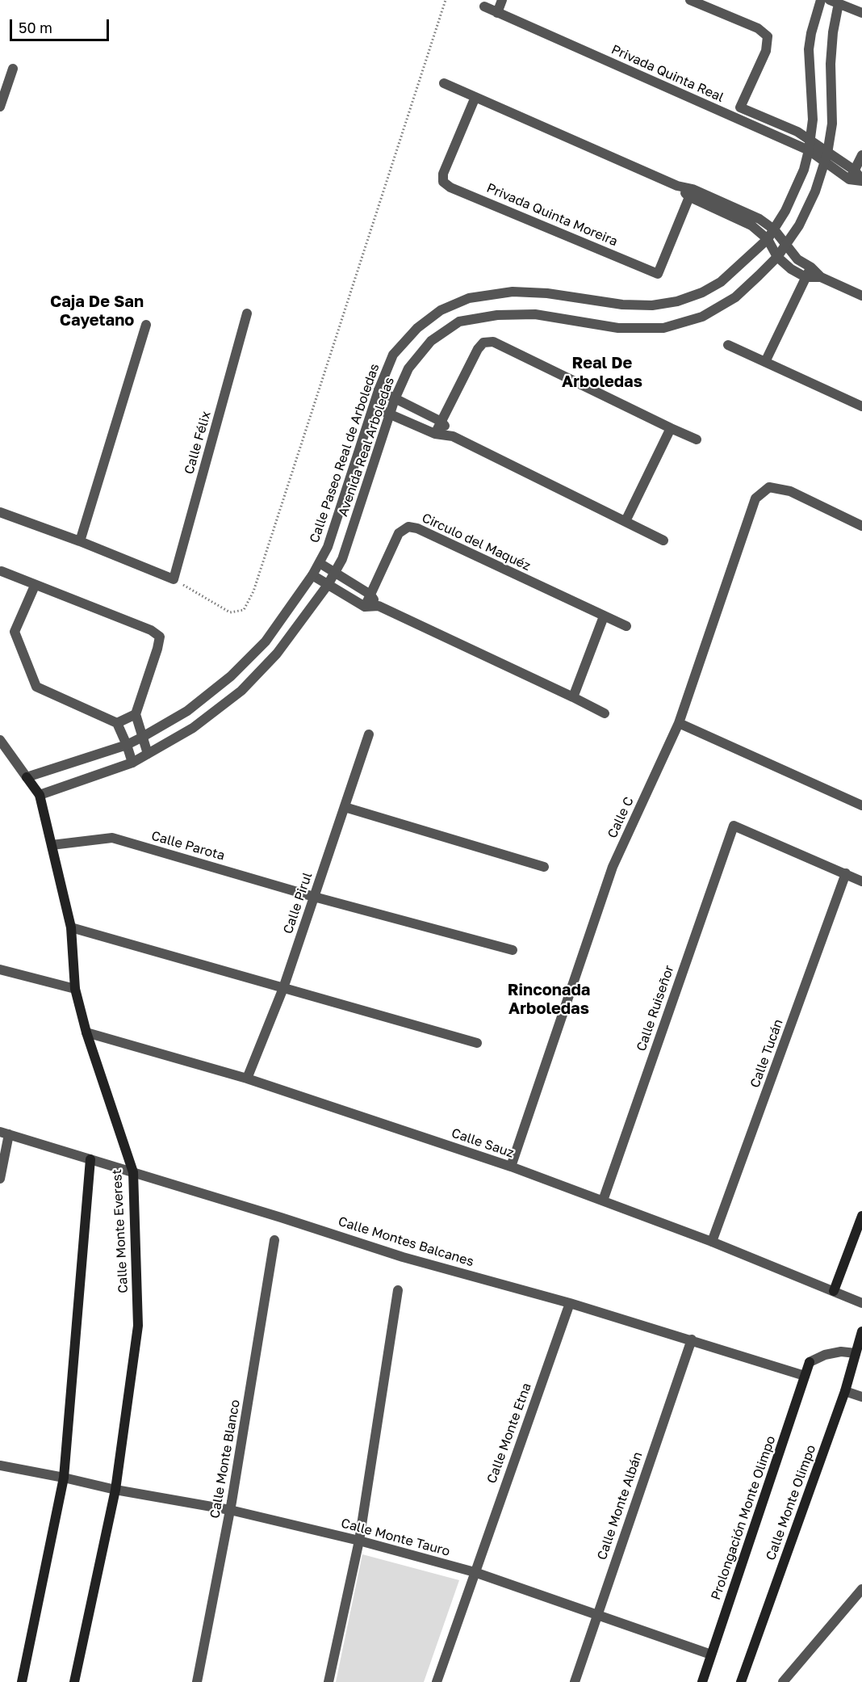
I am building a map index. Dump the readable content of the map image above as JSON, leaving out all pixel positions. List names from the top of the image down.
{
  "streets": {
    "main road": ["Calle Monte Everest", "Calle Monte Olimpo", "Prolongación Monte Olimpo"],
    "street": [
      "Privada Quinta Real",
      "Privada Quinta Moreira",
      "Calle Félix",
      "Avenida Real Arboledas",
      "Calle Paseo Real de Arboledas",
      "Circulo del Maquéz",
      "Calle C",
      "Calle Parota",
      "Calle Pirul",
      "Calle Ruiseñor",
      "Calle Tucán",
      "Calle Sauz",
      "Calle Montes Balcanes",
      "Calle Monte Etna",
      "Calle Monte Blanco",
      "Calle Monte Albán",
      "Calle Monte Tauro"
    ]
  },
  "crossings": [
    ["Privada Quinta Real", "Avenida Real Arboledas"],
    ["Privada Quinta Real", "Calle Paseo Real de Arboledas"],
    ["Avenida Real Arboledas", "Calle Monte Everest"],
    ["Calle Paseo Real de Arboledas", "Calle Monte Everest"],
    ["Calle C", "Calle Sauz"],
    ["Calle Parota", "Calle Pirul"],
    ["Calle Parota", "Calle Monte Everest"],
    ["Calle Pirul", "Calle Sauz"],
    ["Calle Ruiseñor", "Calle Tucán"],
    ["Calle Ruiseñor", "Calle Sauz"],
    ["Calle Tucán", "Calle Sauz"],
    ["Calle Sauz", "Calle Monte Everest"],
    ["Calle Monte Everest", "Calle Montes Balcanes"],
    ["Calle Monte Everest", "Calle Monte Tauro"],
    ["Calle Montes Balcanes", "Calle Monte Etna"],
    ["Calle Montes Balcanes", "Calle Monte Albán"],
    ["Calle Montes Balcanes", "Prolongación Monte Olimpo"],
    ["Calle Monte Etna", "Calle Monte Tauro"],
    ["Calle Monte Blanco", "Calle Monte Tauro"],
    ["Calle Monte Albán", "Calle Monte Tauro"],
    ["Prolongación Monte Olimpo", "Calle Monte Tauro"]
  ],
  "districts": ["Caja De San Cayetano", "Real De Arboledas", "Rinconada Arboledas"],
  "scale_bar": "50 m"
}
